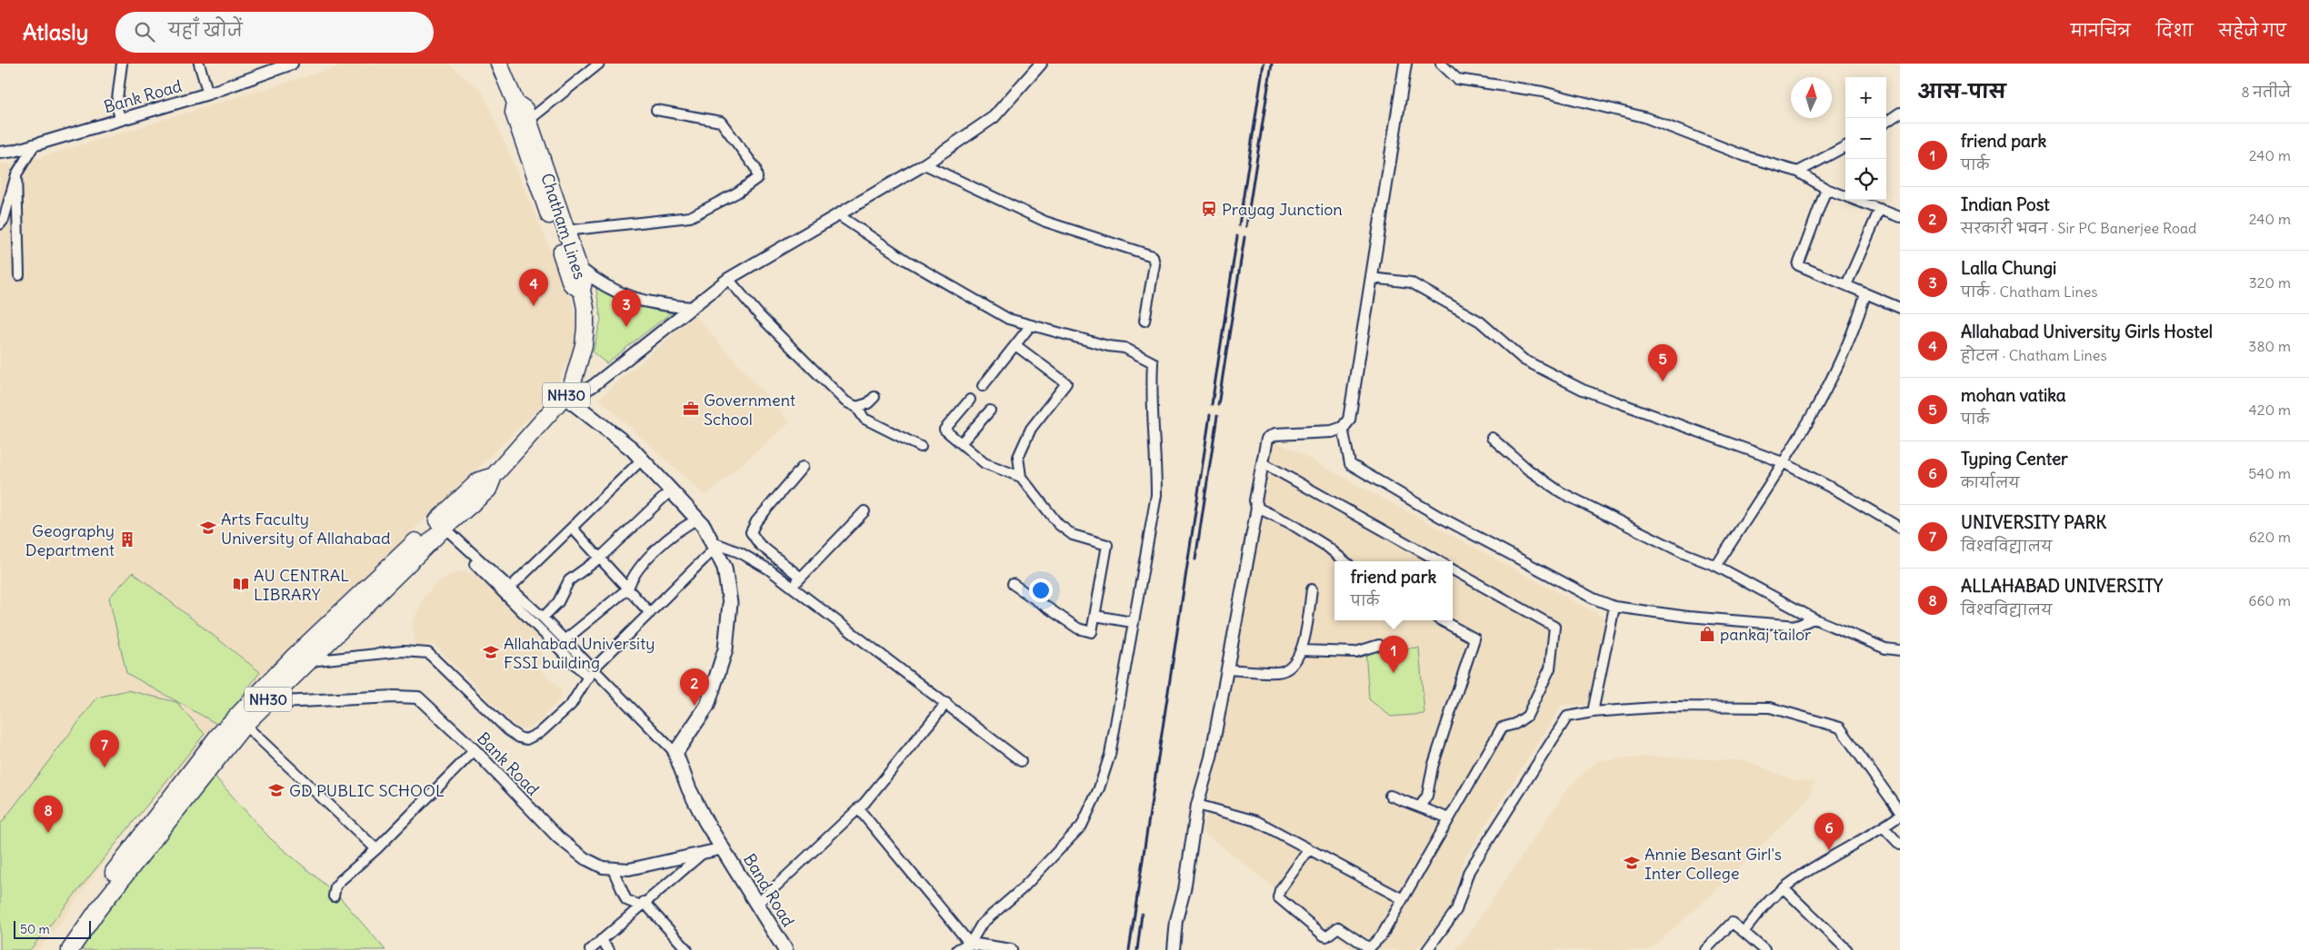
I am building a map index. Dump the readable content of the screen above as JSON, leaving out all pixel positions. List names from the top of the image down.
{
  "streets": {
    "highway": ["Chatham Lines", "NH30"],
    "main road": ["Band Road"],
    "street": ["Bank Road"]
  },
  "crossings": [
    ["Bank Road", "NH30"],
    ["Bank Road", "Band Road"],
    ["Chatham Lines", "NH30"]
  ],
  "places": {
    "station": ["Prayag Junction"],
    "office": ["Government School"],
    "school or university": [
      "Arts Faculty University of Allahabad",
      "Allahabad University FSSI building",
      "GD PUBLIC SCHOOL",
      "Annie Besant Girl's Inter College"
    ],
    "building": ["Geography Department"],
    "library": ["AU CENTRAL LIBRARY"],
    "shop": ["pankaj tailor"]
  },
  "scale_bar": "50 m",
  "north": "top",
  "page": {
    "header": "Atlasly",
    "search": "यहाँ खोजें",
    "nav": ["मानचित्र", "दिशा", "सहेजे गए"],
    "heading": ["आस-पास", "8 नतीजे"],
    "map_buttons": ["+", "−"],
    "list": [
      {
        "mark": "1",
        "name": "friend park",
        "note": "पार्क",
        "value": "240 m"
      },
      {
        "mark": "2",
        "name": "Indian Post",
        "note": "सरकारी भवन · Sir PC Banerjee Road",
        "value": "240 m"
      },
      {
        "mark": "3",
        "name": "Lalla Chungi",
        "note": "पार्क · Chatham Lines",
        "value": "320 m"
      },
      {
        "mark": "4",
        "name": "Allahabad University Girls Hostel",
        "note": "होटल · Chatham Lines",
        "value": "380 m"
      },
      {
        "mark": "5",
        "name": "mohan vatika",
        "note": "पार्क",
        "value": "420 m"
      },
      {
        "mark": "6",
        "name": "Typing Center",
        "note": "कार्यालय",
        "value": "540 m"
      },
      {
        "mark": "7",
        "name": "UNIVERSITY PARK",
        "note": "विश्वविद्यालय",
        "value": "620 m"
      },
      {
        "mark": "8",
        "name": "ALLAHABAD UNIVERSITY",
        "note": "विश्वविद्यालय",
        "value": "660 m"
      }
    ],
    "pins": [
      "4",
      "3",
      "5",
      "1",
      "2",
      "7",
      "8",
      "6"
    ],
    "popup": ["friend park", "पार्क"],
    "scale": "50 m"
  }
}
